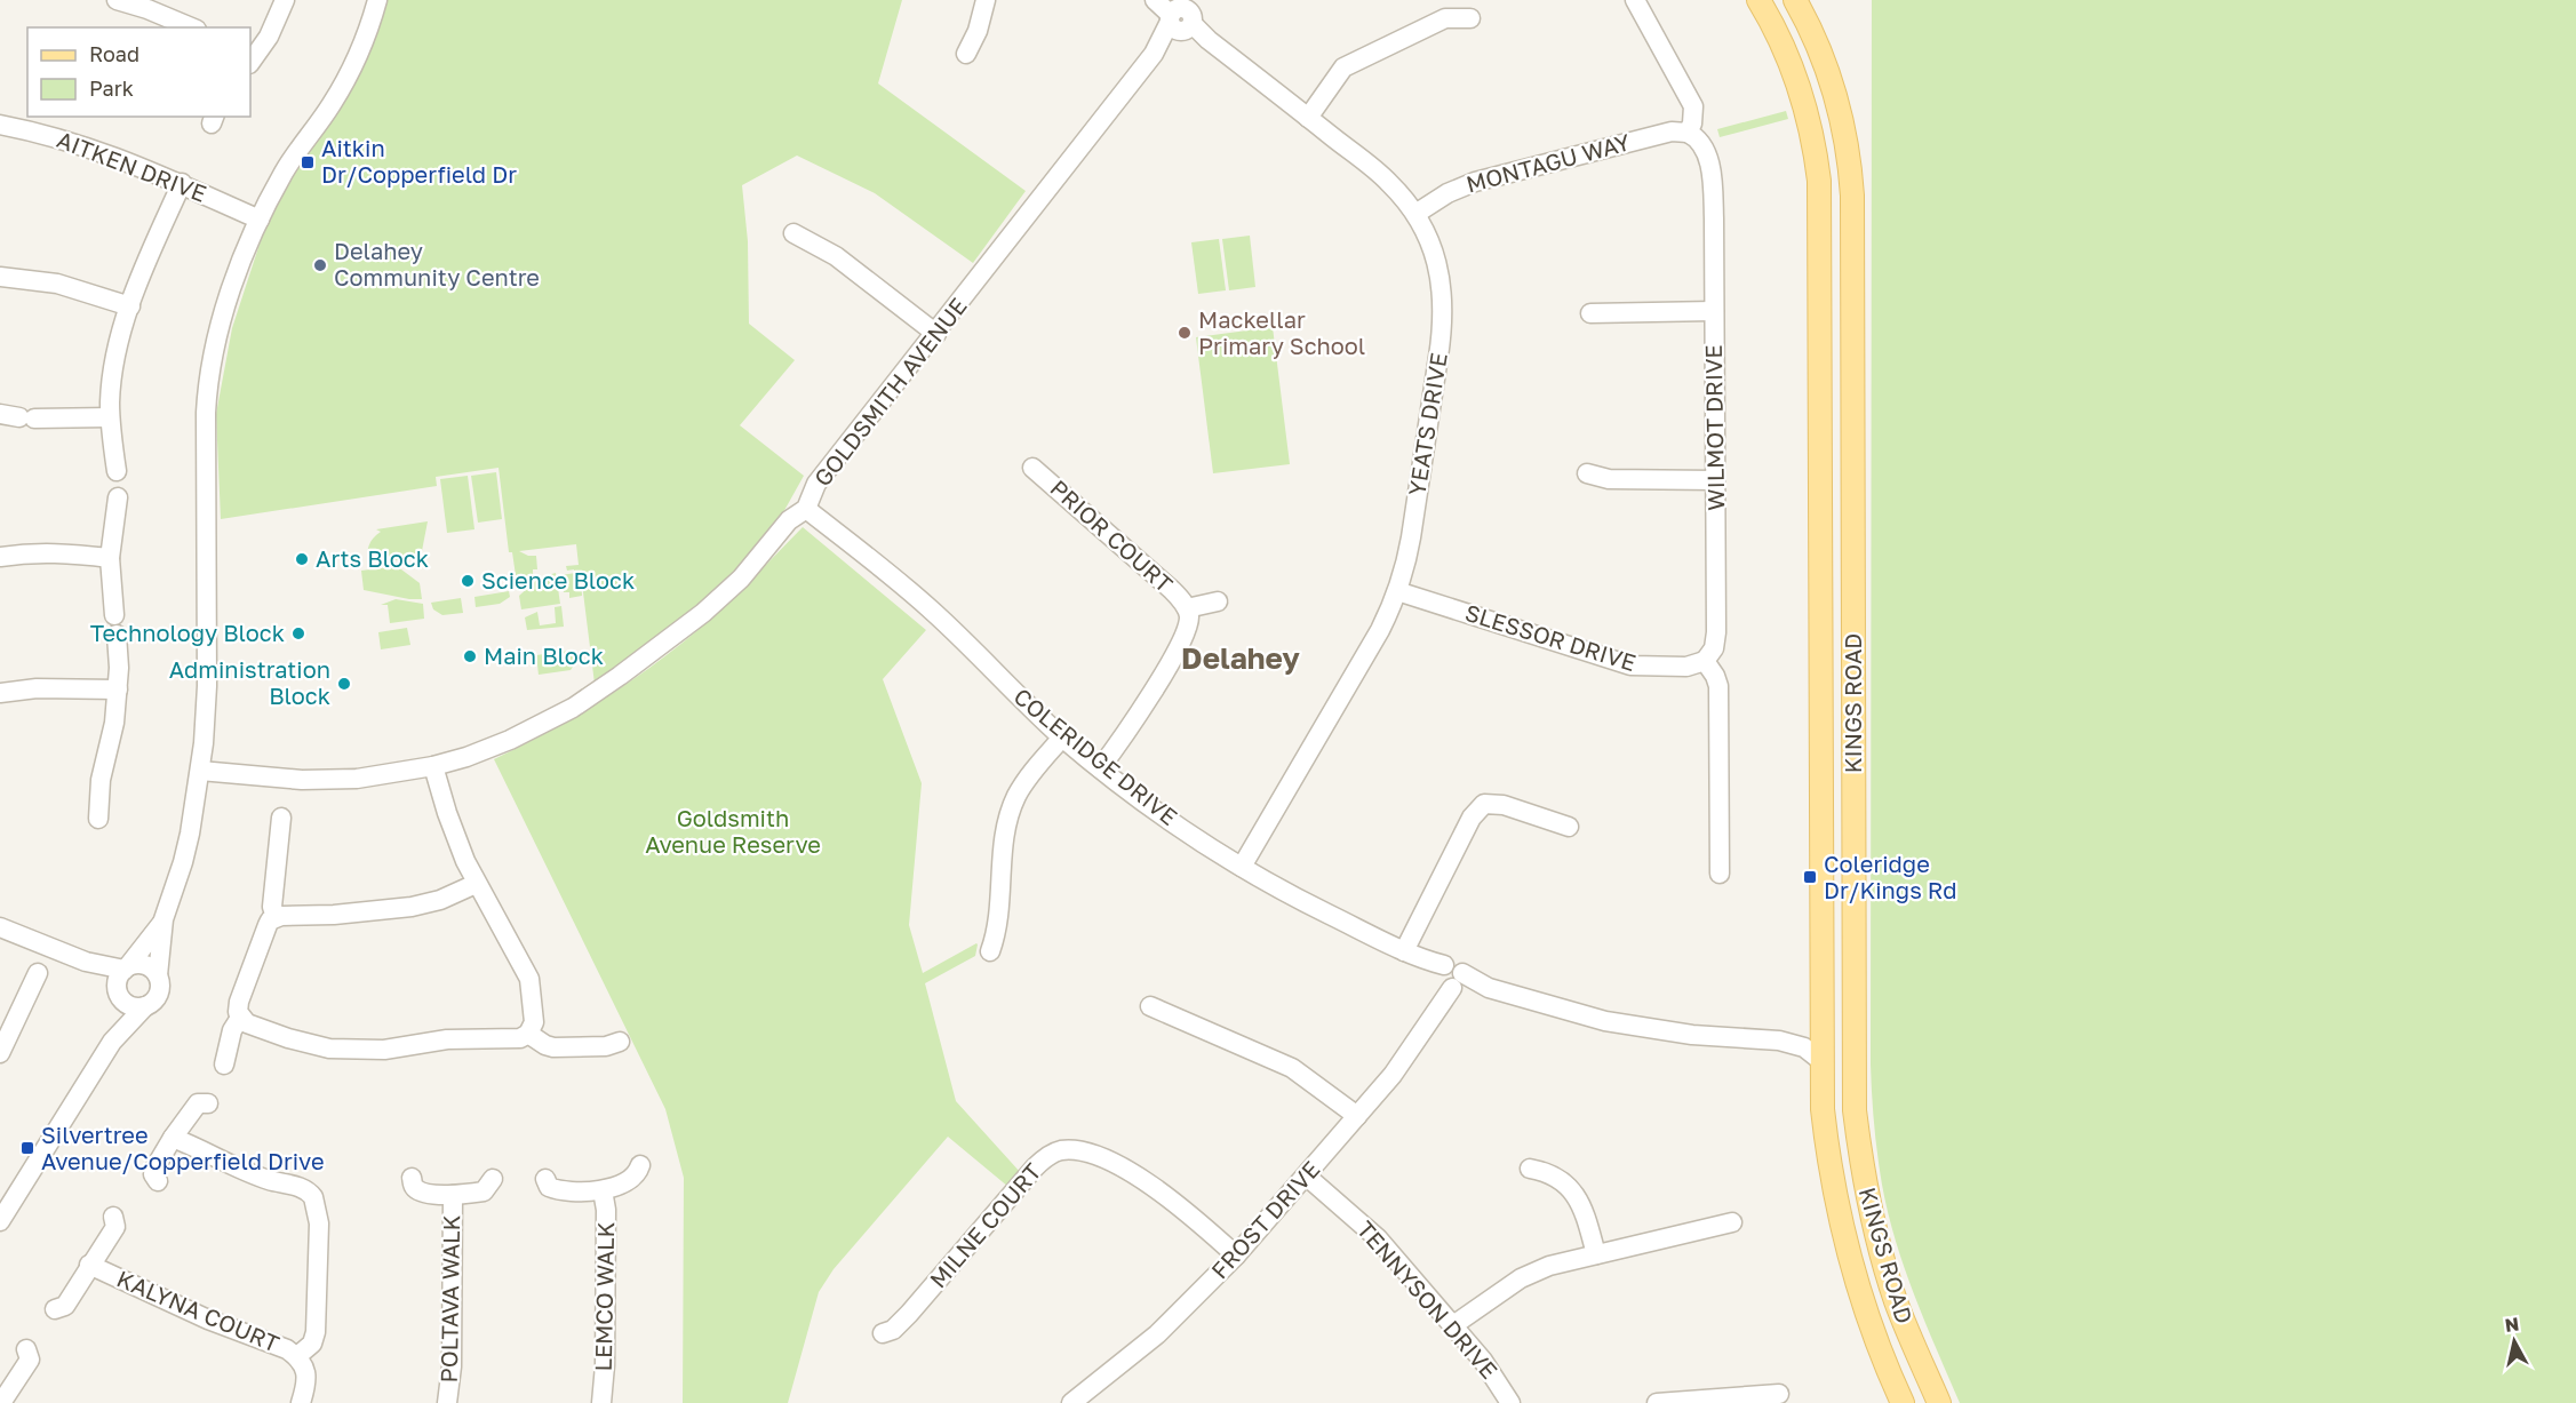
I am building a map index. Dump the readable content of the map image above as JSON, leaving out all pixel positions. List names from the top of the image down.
{
  "streets": {
    "main road": ["KINGS ROAD"],
    "street": [
      "MONTAGU WAY",
      "AITKEN DRIVE",
      "GOLDSMITH AVENUE",
      "YEATS DRIVE",
      "WILMOT DRIVE",
      "PRIOR COURT",
      "SLESSOR DRIVE",
      "COLERIDGE DRIVE",
      "FROST DRIVE",
      "MILNE COURT",
      "LEMCO WALK",
      "POLTAVA WALK",
      "TENNYSON DRIVE",
      "KALYNA COURT"
    ]
  },
  "crossings": [
    ["MONTAGU WAY", "YEATS DRIVE"],
    ["MONTAGU WAY", "WILMOT DRIVE"],
    ["GOLDSMITH AVENUE", "YEATS DRIVE"],
    ["GOLDSMITH AVENUE", "COLERIDGE DRIVE"],
    ["YEATS DRIVE", "SLESSOR DRIVE"],
    ["YEATS DRIVE", "COLERIDGE DRIVE"],
    ["WILMOT DRIVE", "SLESSOR DRIVE"],
    ["PRIOR COURT", "COLERIDGE DRIVE"],
    ["KINGS ROAD", "COLERIDGE DRIVE"],
    ["COLERIDGE DRIVE", "FROST DRIVE"],
    ["FROST DRIVE", "MILNE COURT"],
    ["FROST DRIVE", "TENNYSON DRIVE"]
  ],
  "districts": ["Delahey"],
  "parks": ["Goldsmith Avenue Reserve"],
  "places": {
    "transit": ["Aitkin Dr/Copperfield Dr", "Coleridge Dr/Kings Rd", "Silvertree Avenue/Copperfield Drive"],
    "other": [
      "Delahey Community Centre",
      "Mackellar Primary School",
      "Arts Block",
      "Science Block",
      "Technology Block",
      "Main Block",
      "Administration Block"
    ]
  },
  "legend": ["Road", "Park"],
  "north": "top"
}
